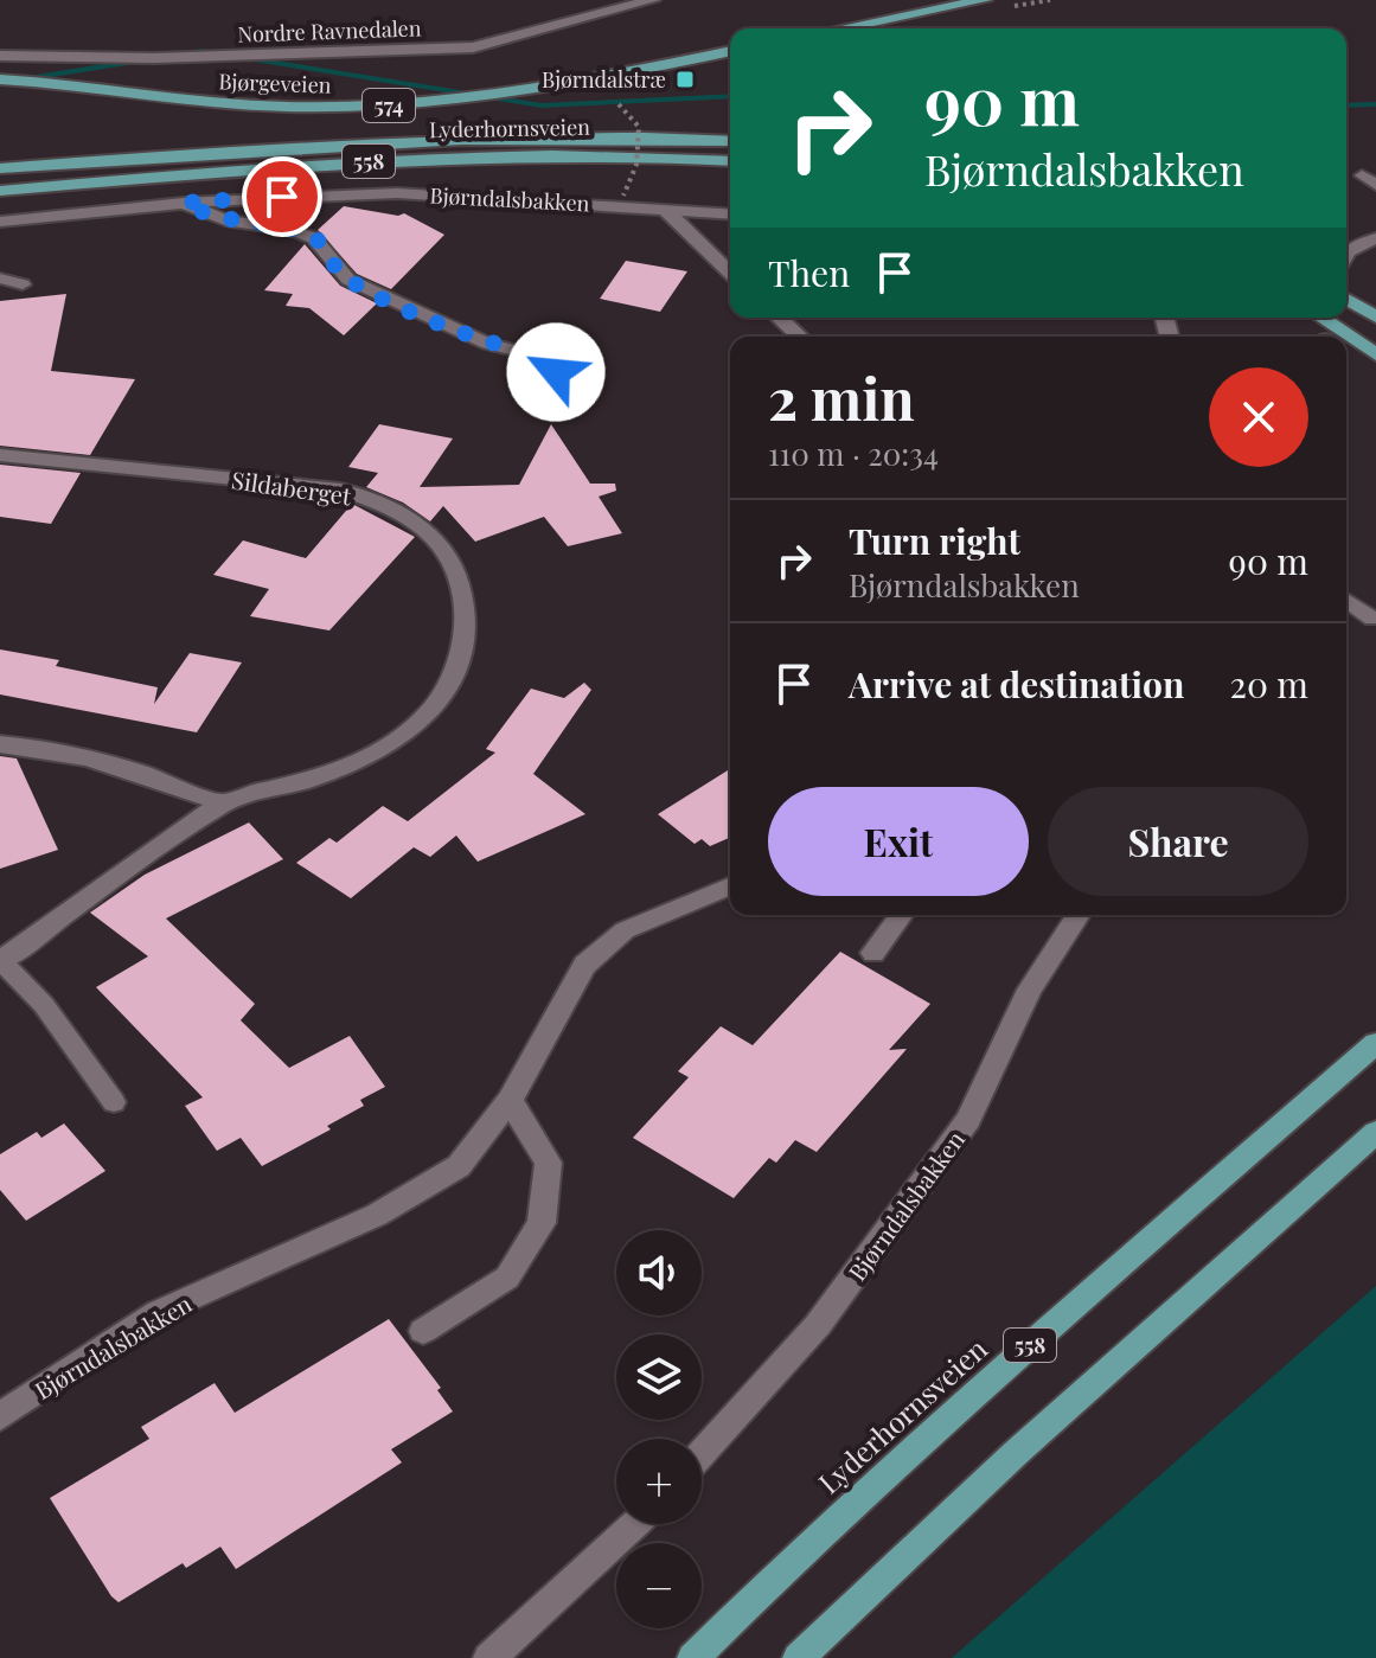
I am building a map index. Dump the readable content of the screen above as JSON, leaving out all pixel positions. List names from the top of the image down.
{
  "streets": {
    "main road": [
      "Bjørgeveien",
      "574",
      "Lyderhornsveien",
      "558"
    ],
    "street": ["Nordre Ravnedalen", "Bjørndalsbakken", "Sildaberget"]
  },
  "places": {
    "transit": ["Bjørndalstræ"]
  },
  "page": {
    "turn": ["90 m", "Bjørndalsbakken"],
    "then": "Then",
    "heading": ["2 min", "110 m · 20:34"],
    "list": [
      {
        "name": "Turn right",
        "note": "Bjørndalsbakken",
        "value": "90 m"
      },
      {
        "name": "Arrive at destination",
        "value": "20 m"
      }
    ],
    "buttons": ["Exit", "Share"],
    "map_buttons": ["+", "−"]
  }
}
